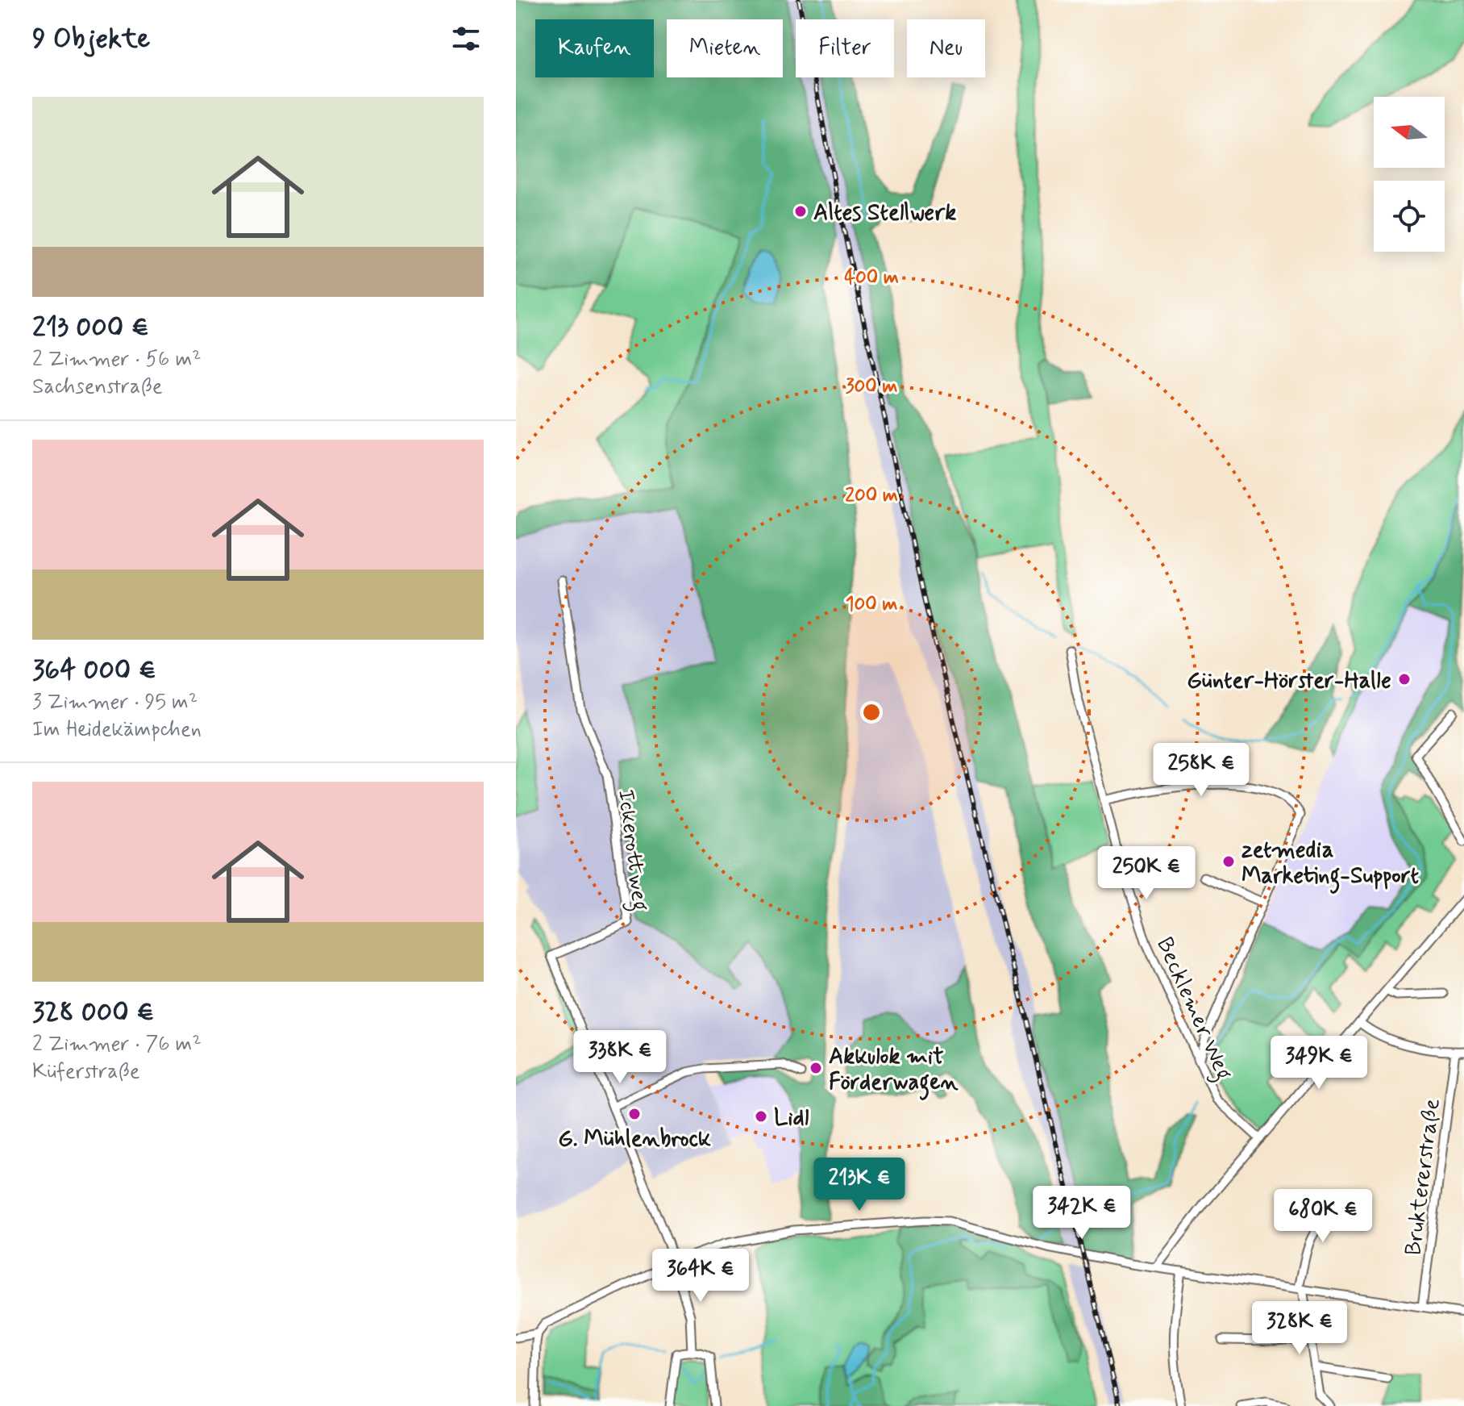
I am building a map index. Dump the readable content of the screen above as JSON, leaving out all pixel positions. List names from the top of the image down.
{
  "streets": {
    "street": ["Ickerottweg", "Becklemer Weg", "Bruktererstraße"]
  },
  "places": [
    "Altes Stellwerk",
    "Günter-Hörster-Halle",
    "zetmedia Marketing-Support",
    "Akkulok mit Förderwagen",
    "G. Mühlenbrock",
    "Lidl"
  ],
  "north": "left",
  "page": {
    "heading": "9 Objekte",
    "chip": [
      "Kaufen",
      "Mieten",
      "Filter",
      "Neu"
    ],
    "list": [
      {
        "name": "213 000 €",
        "note": "2 Zimmer · 56 m² · Sachsenstraße"
      },
      {
        "name": "364 000 €",
        "note": "3 Zimmer · 95 m² · Im Heidekämpchen"
      },
      {
        "name": "328 000 €",
        "note": "2 Zimmer · 76 m² · Küferstraße"
      }
    ],
    "price": [
      "258K €",
      "250K €",
      "338K €",
      "349K €",
      "213K €",
      "342K €",
      "680K €",
      "364K €",
      "328K €"
    ]
  },
  "rings": [
    "400 m",
    "300 m",
    "200 m",
    "100 m"
  ]
}
